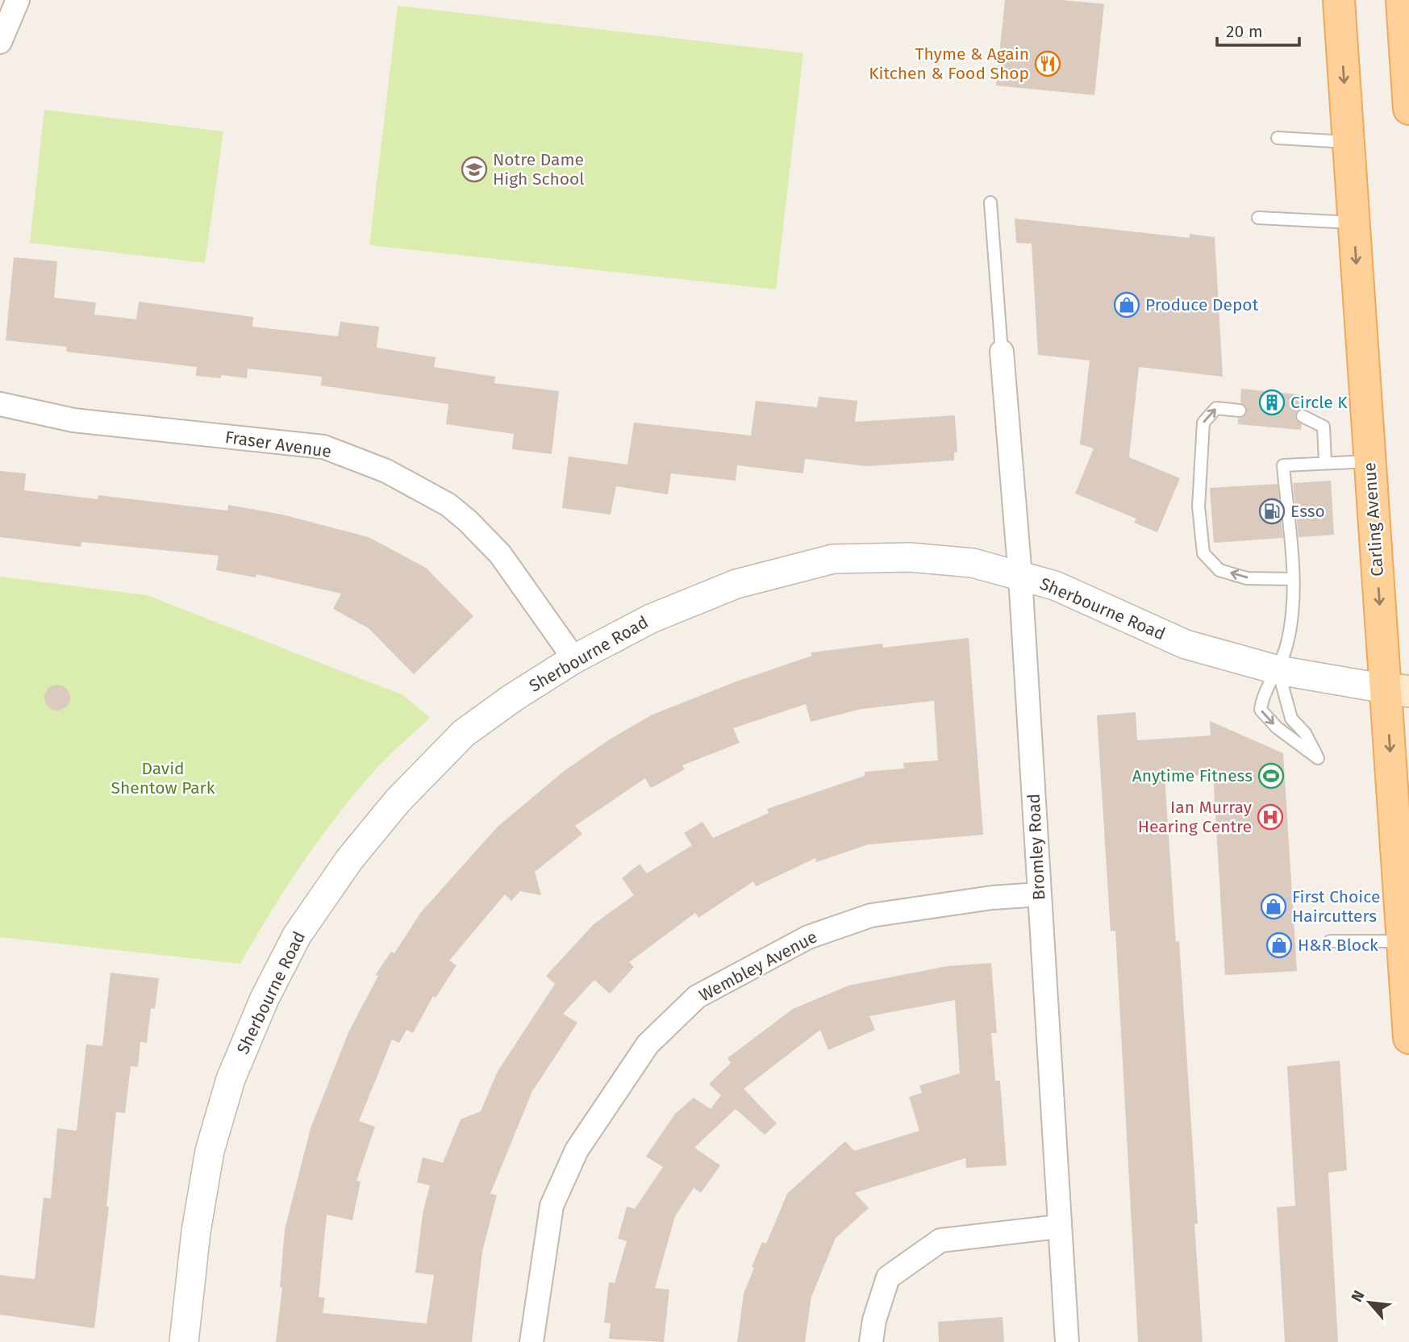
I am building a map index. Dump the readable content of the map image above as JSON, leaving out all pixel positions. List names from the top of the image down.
{
  "streets": {
    "main road": ["Carling Avenue"],
    "street": [
      "Fraser Avenue",
      "Sherbourne Road",
      "Bromley Road",
      "Wembley Avenue"
    ]
  },
  "crossings": [
    ["Fraser Avenue", "Sherbourne Road"],
    ["Carling Avenue", "Sherbourne Road"],
    ["Sherbourne Road", "Bromley Road"],
    ["Bromley Road", "Wembley Avenue"]
  ],
  "one_way": ["Carling Avenue"],
  "parks": ["David Shentow Park"],
  "places": {
    "restaurant": ["Thyme & Again Kitchen & Food Shop"],
    "school or university": ["Notre Dame High School"],
    "shop": ["Produce Depot", "First Choice Haircutters", "H&R Block"],
    "building": ["Circle K"],
    "fuel station": ["Esso"],
    "sports": ["Anytime Fitness"],
    "hospital": ["Ian Murray Hearing Centre"]
  },
  "scale_bar": "20 m",
  "north": "top left"
}
